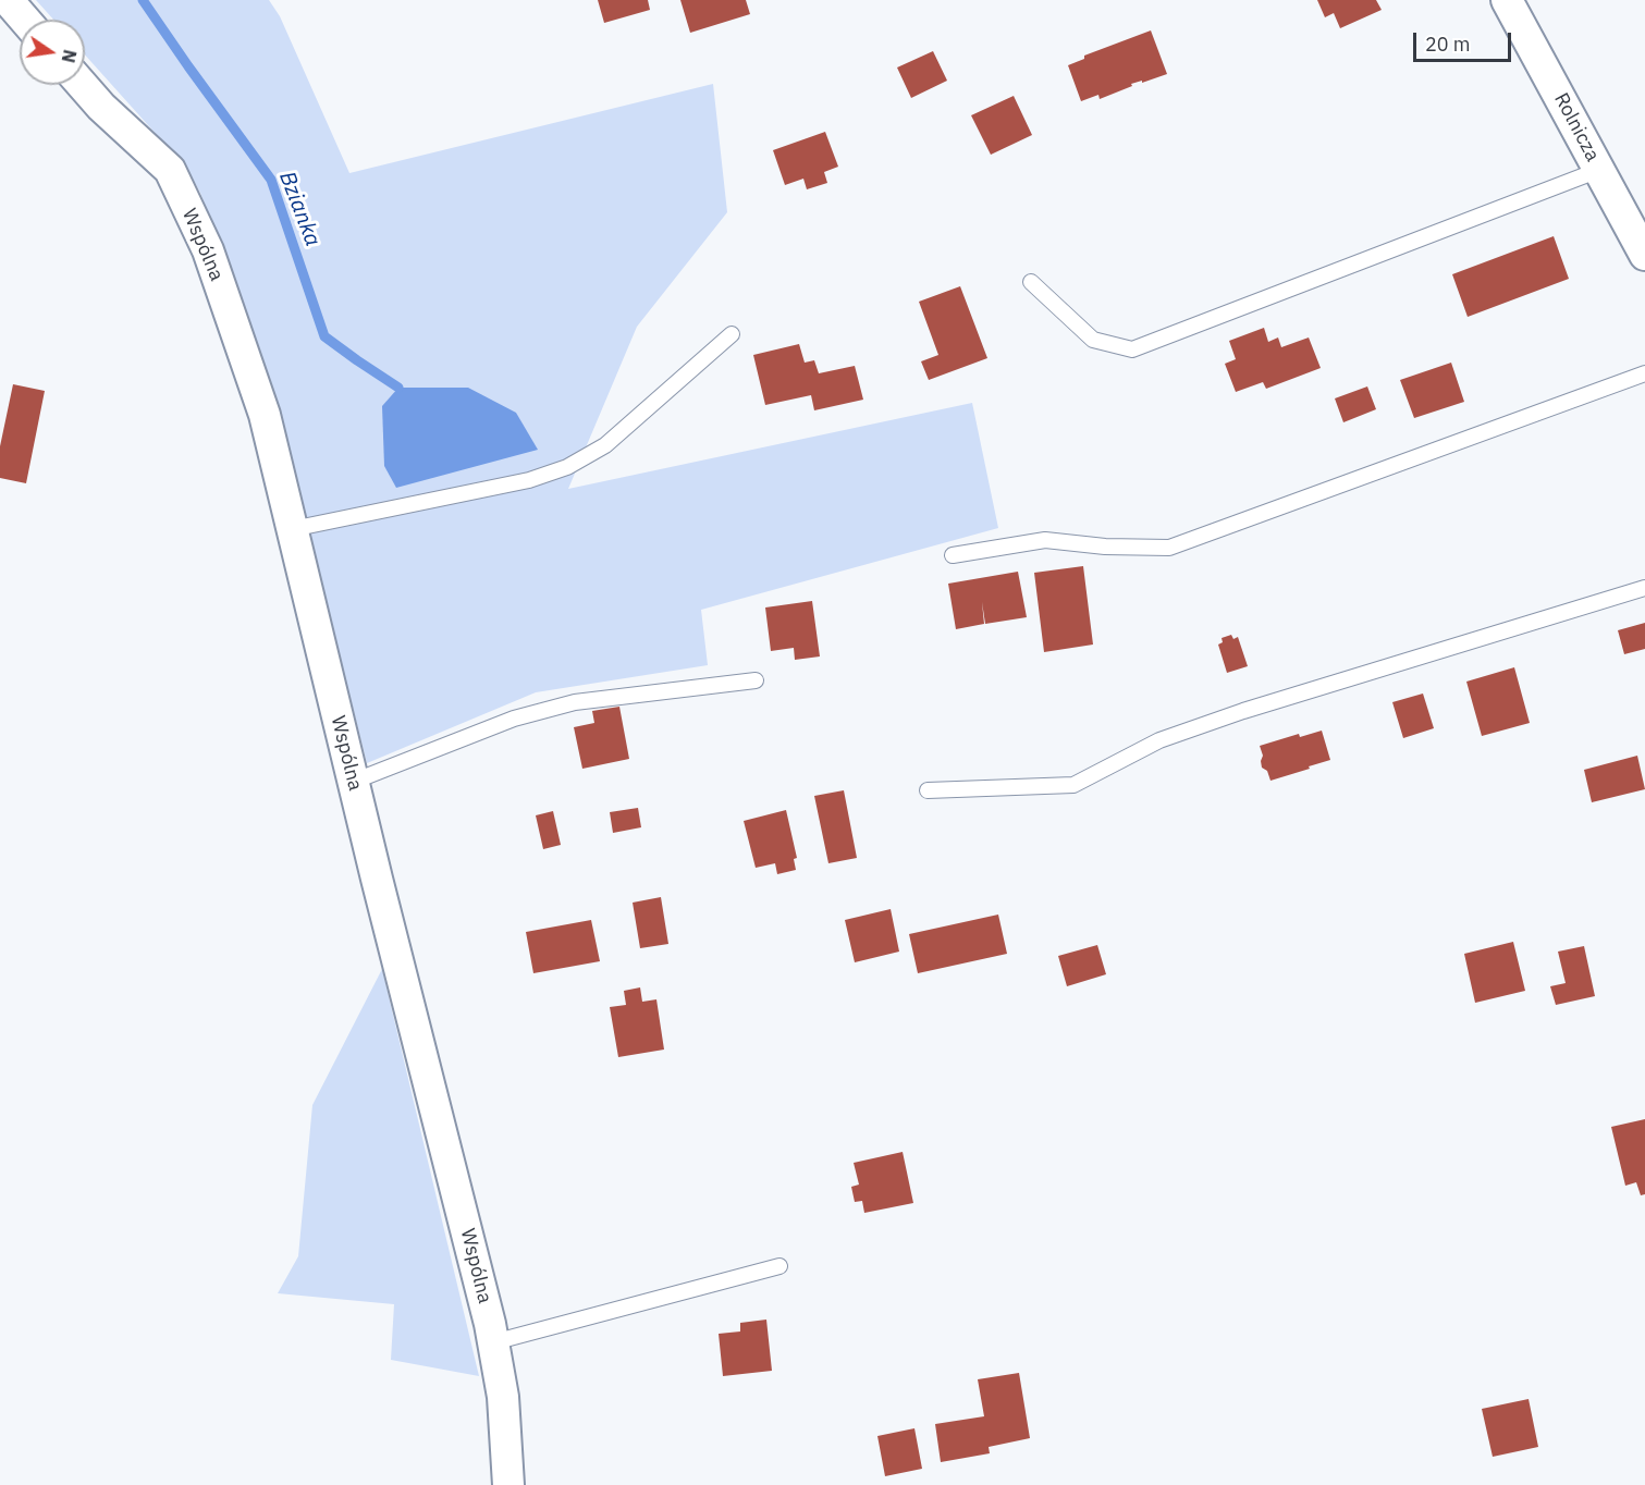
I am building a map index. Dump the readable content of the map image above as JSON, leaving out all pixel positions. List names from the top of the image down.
{
  "streets": {
    "street": ["Rolnicza", "Wspólna"]
  },
  "water": ["Bzianka"],
  "scale_bar": "20 m",
  "north": "right"
}
